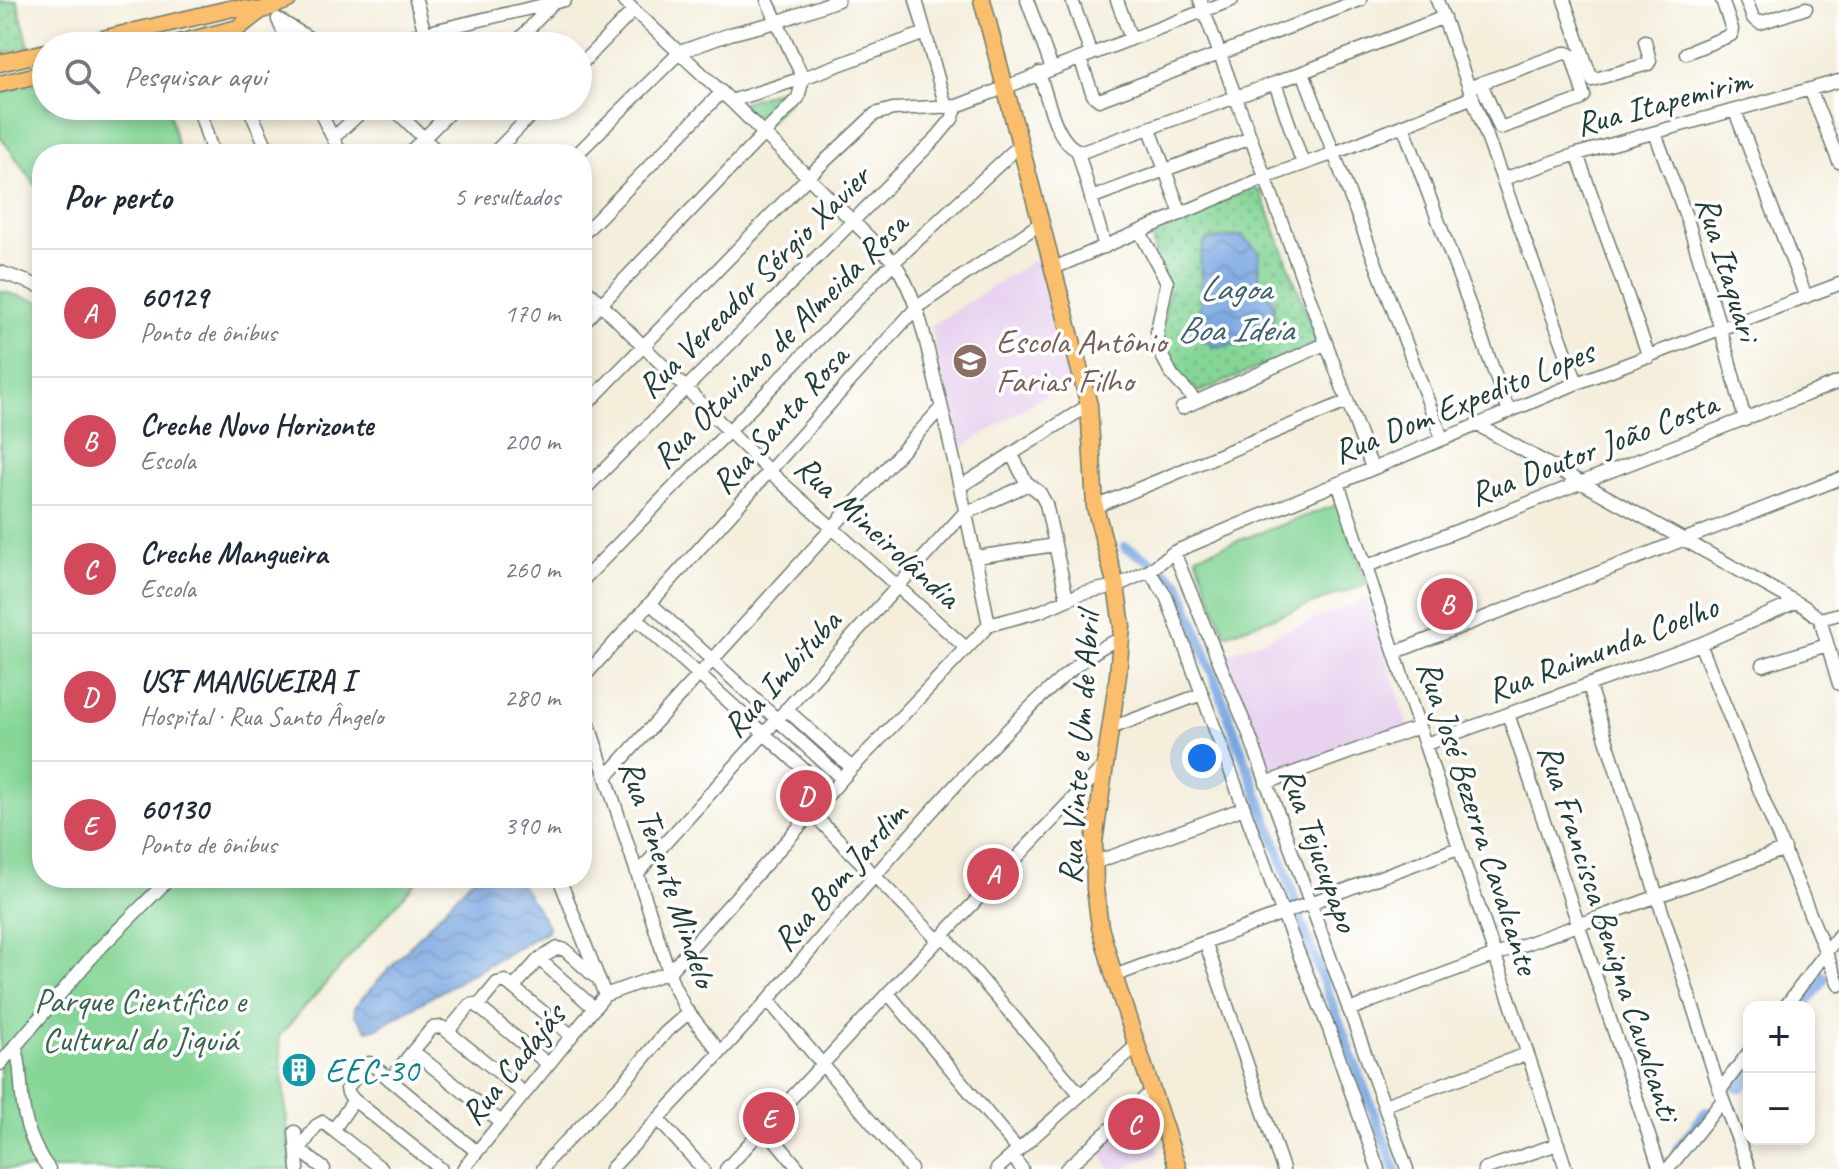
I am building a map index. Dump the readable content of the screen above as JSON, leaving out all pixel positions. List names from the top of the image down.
{
  "streets": {
    "main road": ["Rua Vinte e Um de Abril"],
    "street": [
      "Rua Itapemirim",
      "Rua Itaquari",
      "Rua Vereador Sérgio Xavier",
      "Rua Otaviano de Almeida Rosa",
      "Rua Dom Expedito Lopes",
      "Rua Santa Rosa",
      "Rua Doutor João Costa",
      "Rua Mineirolândia",
      "Rua Raimunda Coelho",
      "Rua Imbituba",
      "Rua José Bezerra Cavalcante",
      "Rua Tejucupapo",
      "Rua Tenente Mindelo",
      "Rua Bom Jardim",
      "Rua Francisca Benigna Cavalcanti",
      "Rua Cadajás"
    ]
  },
  "crossings": [
    ["Rua Itapemirim", "Rua Itaquari"],
    ["Rua Itaquari", "Rua Dom Expedito Lopes"],
    ["Rua Itaquari", "Rua Doutor João Costa"],
    ["Rua Vereador Sérgio Xavier", "Rua Mineirolândia"],
    ["Rua Otaviano de Almeida Rosa", "Rua Mineirolândia"],
    ["Rua Otaviano de Almeida Rosa", "Rua Vinte e Um de Abril"],
    ["Rua Dom Expedito Lopes", "Rua Vinte e Um de Abril"],
    ["Rua Dom Expedito Lopes", "Rua José Bezerra Cavalcante"],
    ["Rua Dom Expedito Lopes", "Rua Tejucupapo"],
    ["Rua Santa Rosa", "Rua Mineirolândia"],
    ["Rua Santa Rosa", "Rua Vinte e Um de Abril"],
    ["Rua Doutor João Costa", "Rua José Bezerra Cavalcante"],
    ["Rua Mineirolândia", "Rua Imbituba"],
    ["Rua Raimunda Coelho", "Rua José Bezerra Cavalcante"],
    ["Rua Raimunda Coelho", "Rua Francisca Benigna Cavalcanti"],
    ["Rua Imbituba", "Rua Tenente Mindelo"],
    ["Rua Vinte e Um de Abril", "Rua Bom Jardim"],
    ["Rua Tenente Mindelo", "Rua Bom Jardim"]
  ],
  "water": ["Lagoa Boa Ideia"],
  "parks": ["Parque Científico e Cultural do Jiquiá"],
  "places": {
    "school or university": ["Escola Antônio Farias Filho"],
    "building": ["EEC-30"]
  },
  "page": {
    "search": "Pesquisar aqui",
    "heading": ["Por perto", "5 resultados"],
    "list": [
      {
        "mark": "A",
        "name": "60129",
        "note": "Ponto de ônibus",
        "value": "170 m"
      },
      {
        "mark": "B",
        "name": "Creche Novo Horizonte",
        "note": "Escola",
        "value": "200 m"
      },
      {
        "mark": "C",
        "name": "Creche Mangueira",
        "note": "Escola",
        "value": "260 m"
      },
      {
        "mark": "D",
        "name": "USF MANGUEIRA I",
        "note": "Hospital · Rua Santo Ângelo",
        "value": "280 m"
      },
      {
        "mark": "E",
        "name": "60130",
        "note": "Ponto de ônibus",
        "value": "390 m"
      }
    ],
    "pins": [
      "B",
      "D",
      "A",
      "E",
      "C"
    ],
    "map_buttons": ["+", "−"]
  }
}
